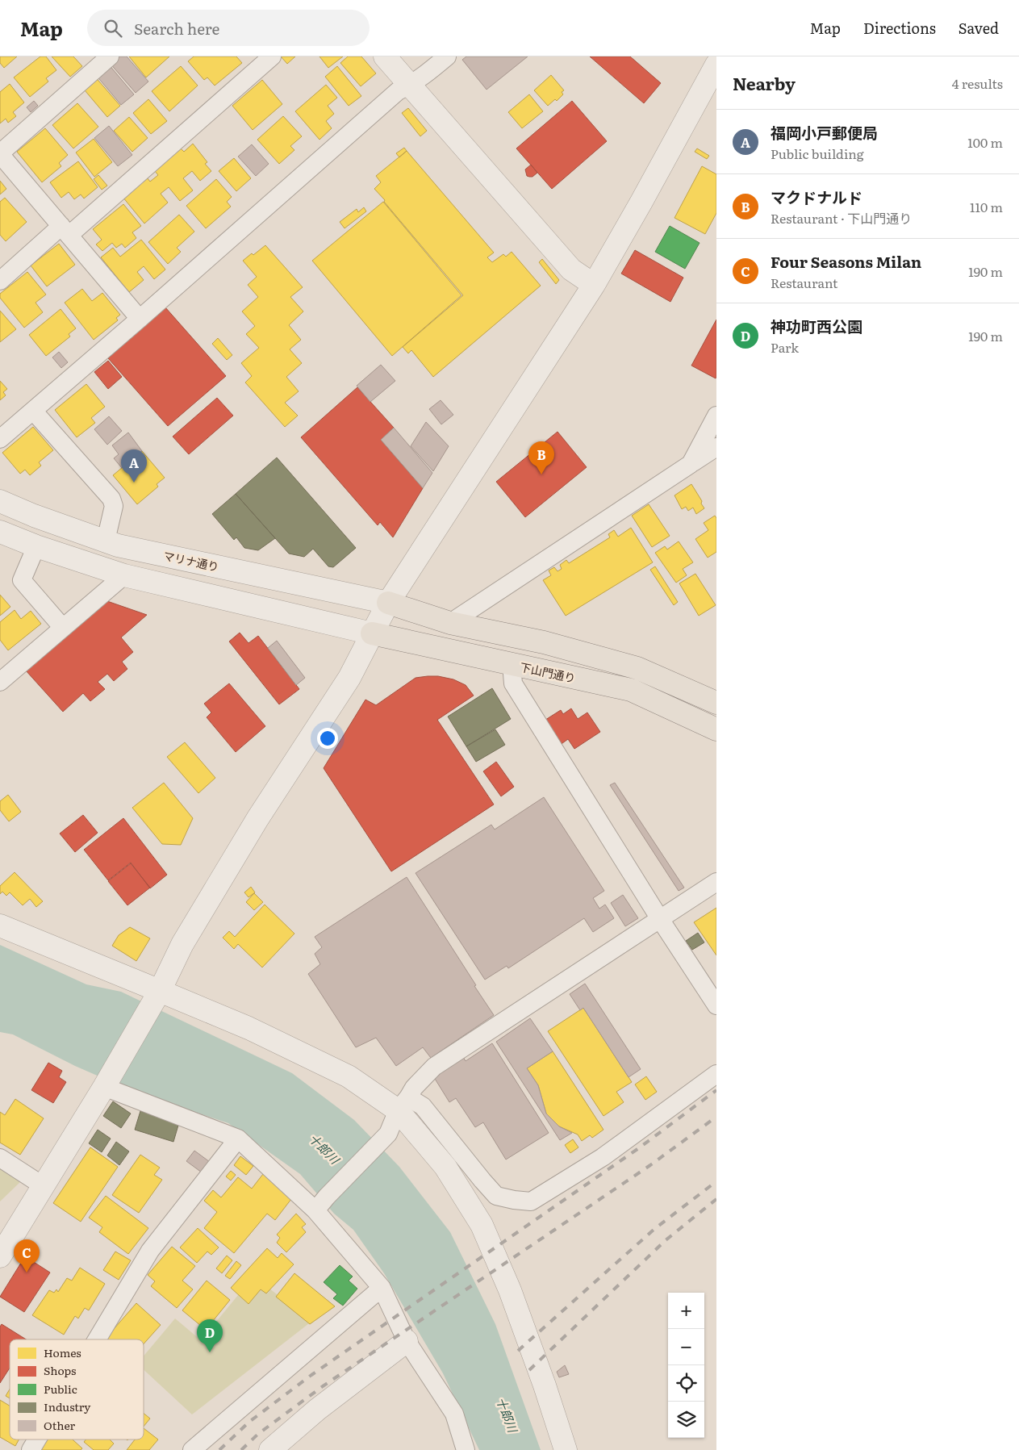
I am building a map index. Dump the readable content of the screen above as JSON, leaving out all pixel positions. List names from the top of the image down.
{
  "streets": {
    "main road": ["下山門通り"],
    "street": ["マリナ通り"]
  },
  "water": ["十郎川"],
  "legend": [
    "Homes",
    "Shops",
    "Public",
    "Industry",
    "Other"
  ],
  "page": {
    "header": "Map",
    "search": "Search here",
    "nav": ["Map", "Directions", "Saved"],
    "heading": ["Nearby", "4 results"],
    "list": [
      {
        "mark": "A",
        "name": "福岡小戸郵便局",
        "note": "Public building",
        "value": "100 m"
      },
      {
        "mark": "B",
        "name": "マクドナルド",
        "note": "Restaurant · 下山門通り",
        "value": "110 m"
      },
      {
        "mark": "C",
        "name": "Four Seasons Milan",
        "note": "Restaurant",
        "value": "190 m"
      },
      {
        "mark": "D",
        "name": "神功町西公園",
        "note": "Park",
        "value": "190 m"
      }
    ],
    "pins": [
      "B",
      "A",
      "C",
      "D"
    ],
    "map_buttons": ["+", "−"]
  }
}
